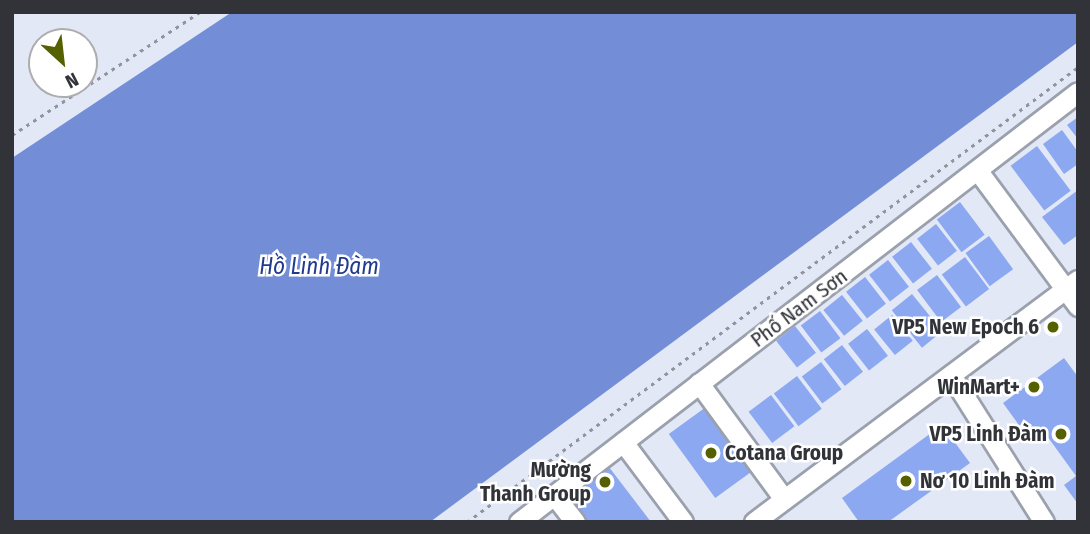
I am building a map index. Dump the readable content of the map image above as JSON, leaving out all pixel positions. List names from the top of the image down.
{
  "streets": {
    "street": ["Phố Nam Sơn"]
  },
  "water": ["Hồ Linh Đàm"],
  "places": [
    "VP5 New Epoch 6",
    "WinMart+",
    "VP5 Linh Đàm",
    "Cotana Group",
    "Nơ 10 Linh Đàm",
    "Mường Thanh Group"
  ],
  "north": "bottom right"
}
